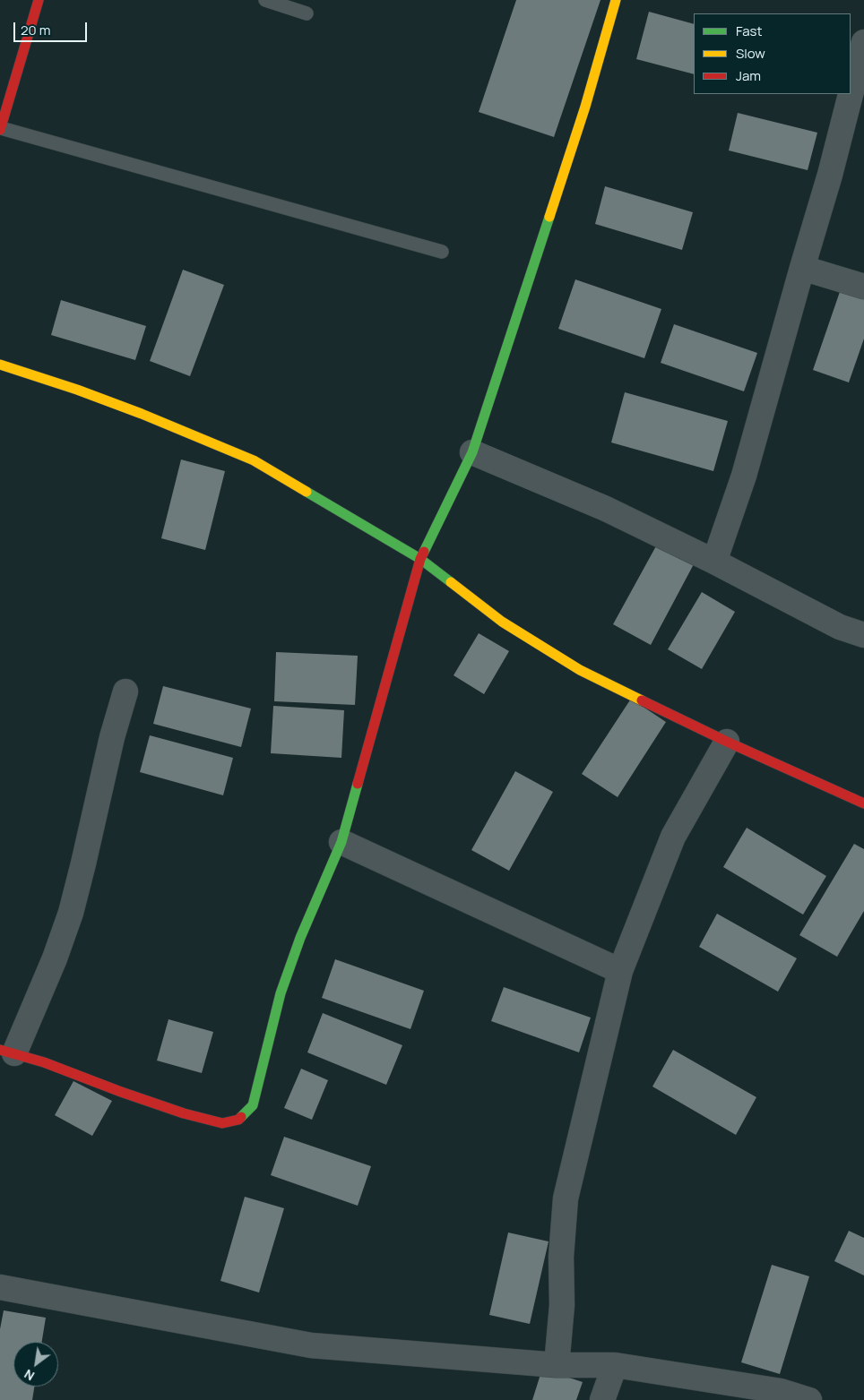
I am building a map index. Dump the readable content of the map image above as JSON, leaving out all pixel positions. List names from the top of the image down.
{
  "legend": ["Fast", "Slow", "Jam"],
  "scale_bar": "20 m",
  "north": "bottom left"
}
